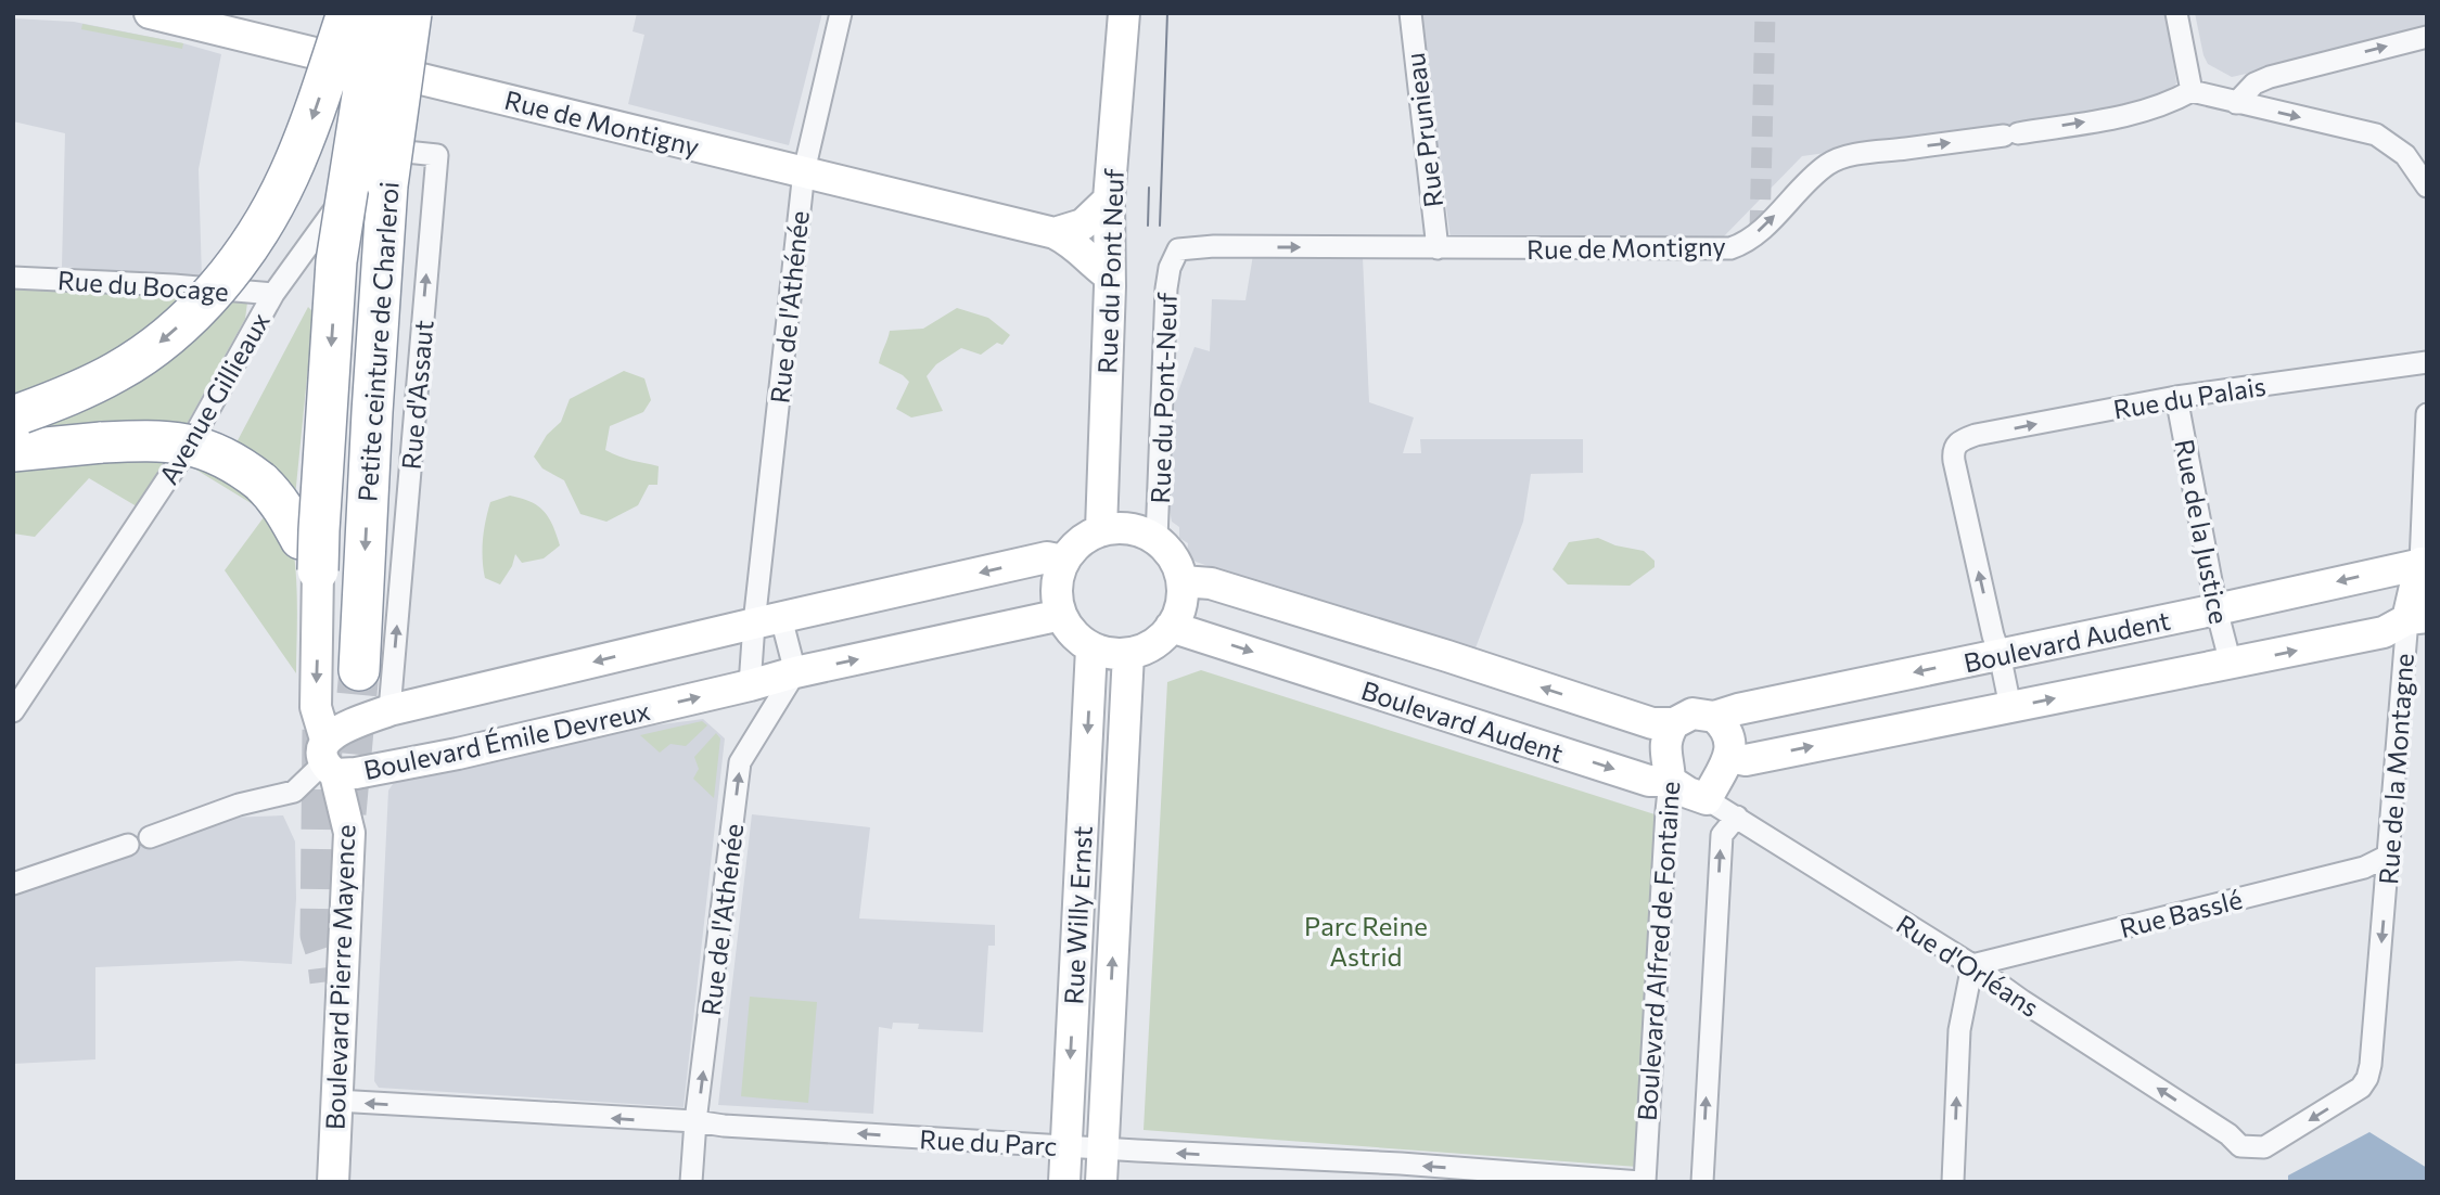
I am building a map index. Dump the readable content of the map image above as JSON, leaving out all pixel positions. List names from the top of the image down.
{
  "streets": {
    "highway": ["Petite ceinture de Charleroi"],
    "street": [
      "Rue de Montigny",
      "Rue Prunieau",
      "Rue du Pont Neuf",
      "Rue du Bocage",
      "Rue de l'Athénée",
      "Rue d'Assaut",
      "Rue du Palais",
      "Avenue Gillieaux",
      "Rue du Pont-Neuf",
      "Rue de la Justice",
      "Boulevard Audent",
      "Boulevard Émile Devreux",
      "Rue de la Montagne",
      "Rue Basslé",
      "Rue Willy Ernst",
      "Boulevard Alfred de Fontaine",
      "Rue d'Orléans",
      "Boulevard Pierre Mayence",
      "Rue du Parc"
    ]
  },
  "crossings": [
    ["Rue de Montigny", "Rue Prunieau"],
    ["Rue de Montigny", "Rue du Pont Neuf"],
    ["Rue de Montigny", "Rue de l'Athénée"],
    ["Rue de Montigny", "Avenue Gillieaux"],
    ["Rue de Montigny", "Rue du Pont-Neuf"],
    ["Rue du Pont Neuf", "Rue du Pont-Neuf"],
    ["Rue du Pont Neuf", "Boulevard Audent"],
    ["Rue du Pont Neuf", "Boulevard Émile Devreux"],
    ["Rue du Pont Neuf", "Rue Willy Ernst"],
    ["Rue du Bocage", "Avenue Gillieaux"],
    ["Rue de l'Athénée", "Boulevard Émile Devreux"],
    ["Rue de l'Athénée", "Rue du Parc"],
    ["Rue d'Assaut", "Avenue Gillieaux"],
    ["Rue d'Assaut", "Boulevard Émile Devreux"],
    ["Rue du Palais", "Rue de la Justice"],
    ["Rue du Palais", "Boulevard Audent"],
    ["Rue du Pont-Neuf", "Boulevard Audent"],
    ["Rue du Pont-Neuf", "Boulevard Émile Devreux"],
    ["Rue du Pont-Neuf", "Rue Willy Ernst"],
    ["Rue de la Justice", "Boulevard Audent"],
    ["Boulevard Audent", "Boulevard Émile Devreux"],
    ["Boulevard Audent", "Rue de la Montagne"],
    ["Boulevard Audent", "Rue Willy Ernst"],
    ["Boulevard Audent", "Boulevard Alfred de Fontaine"],
    ["Boulevard Audent", "Rue d'Orléans"],
    ["Boulevard Émile Devreux", "Rue Willy Ernst"],
    ["Boulevard Émile Devreux", "Boulevard Pierre Mayence"],
    ["Rue de la Montagne", "Rue Basslé"],
    ["Rue de la Montagne", "Rue d'Orléans"],
    ["Rue Basslé", "Rue d'Orléans"],
    ["Rue Willy Ernst", "Rue du Parc"],
    ["Boulevard Alfred de Fontaine", "Rue d'Orléans"],
    ["Boulevard Alfred de Fontaine", "Rue du Parc"],
    ["Boulevard Pierre Mayence", "Rue du Parc"]
  ],
  "one_way": [
    "Rue de Montigny",
    "Rue de l'Athénée",
    "Rue d'Assaut",
    "Rue de la Montagne",
    "Rue d'Orléans",
    "Rue du Parc"
  ],
  "parks": ["Parc Reine Astrid"]
}
